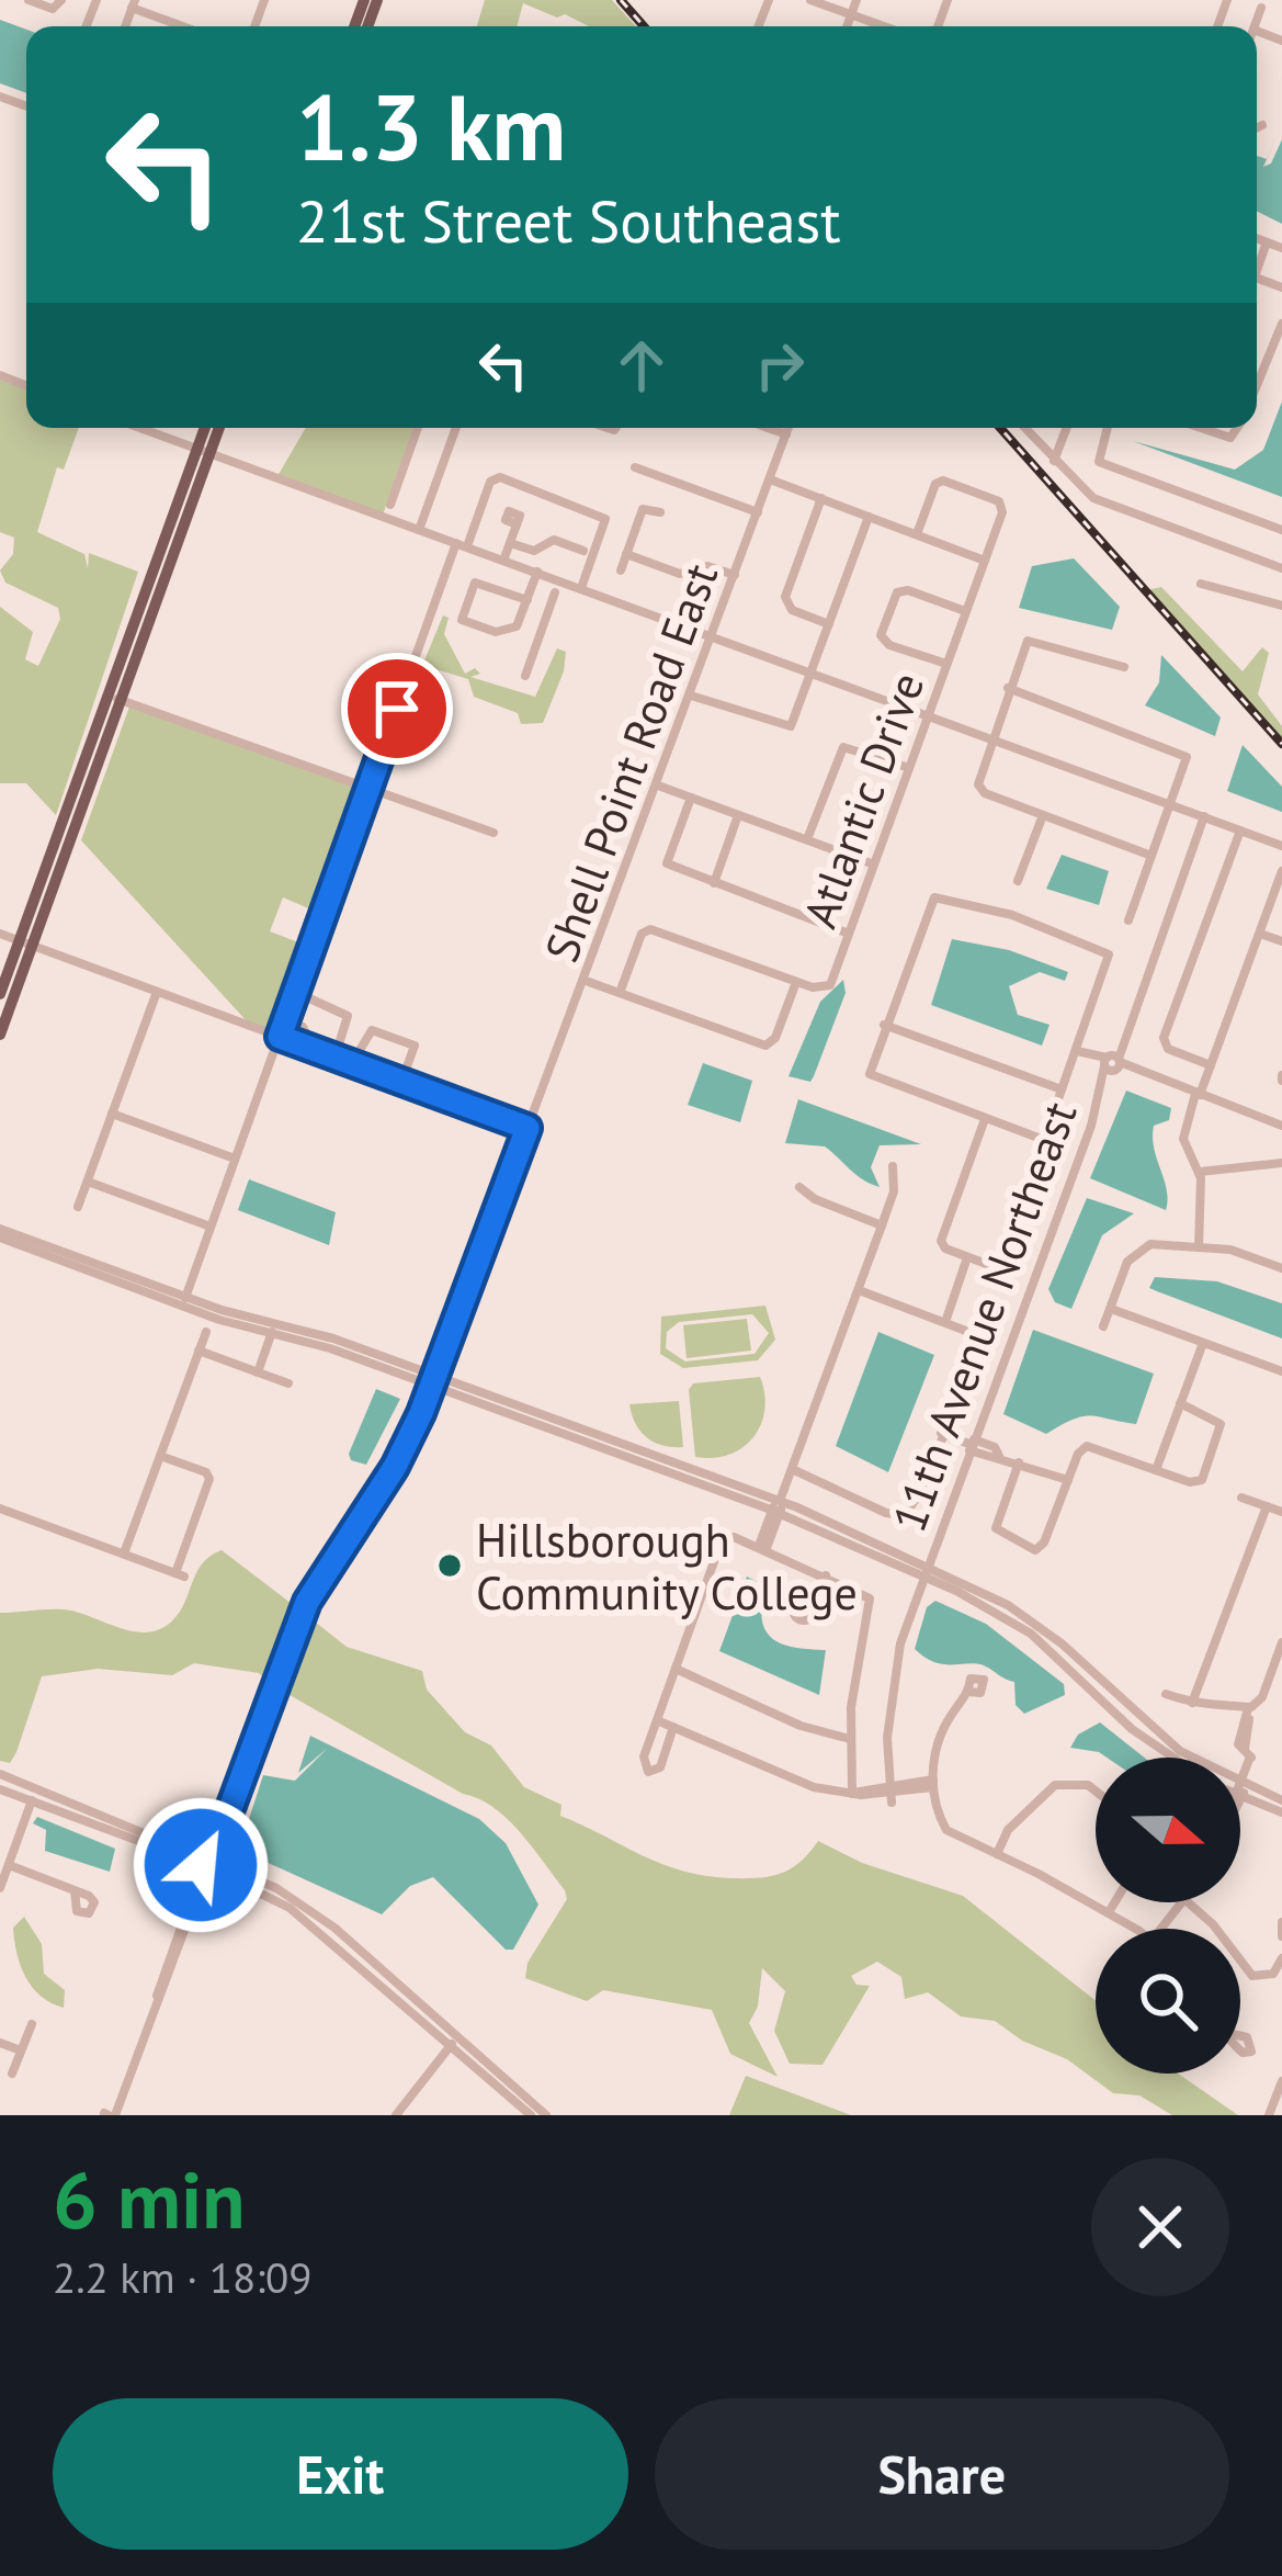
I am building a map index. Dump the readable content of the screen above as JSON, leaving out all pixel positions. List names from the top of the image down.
{
  "streets": {
    "street": ["Shell Point Road East", "Atlantic Drive", "11th Avenue Northeast"]
  },
  "places": ["Hillsborough Community College"],
  "north": "right",
  "page": {
    "turn": ["1.3 km", "21st Street Southeast"],
    "heading": ["6 min", "2.2 km · 18:09"],
    "buttons": ["Exit", "Share"]
  }
}
